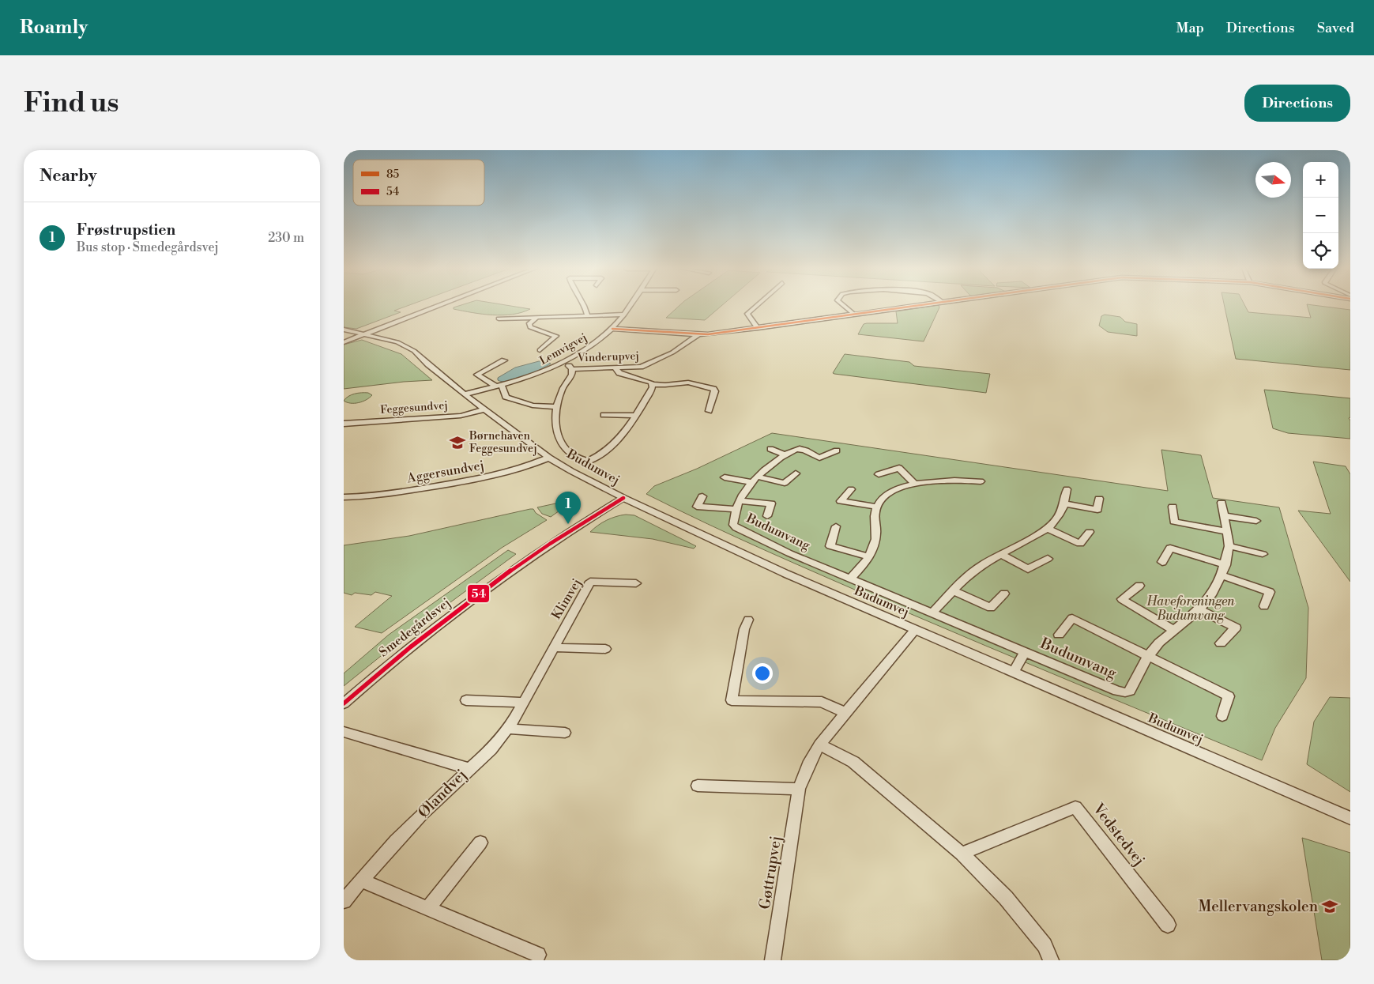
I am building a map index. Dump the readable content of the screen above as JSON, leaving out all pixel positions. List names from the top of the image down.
{
  "streets": {
    "street": [
      "Lemvigvej",
      "Vinderupvej",
      "Feggesundvej",
      "Budumvej",
      "Aggersundvej",
      "Budumvang",
      "Klimvej",
      "Smedegårdsvej",
      "Ølandvej",
      "Vedstedvej",
      "Gøttrupvej"
    ]
  },
  "crossings": [
    ["Lemvigvej", "Vinderupvej"],
    ["Lemvigvej", "Budumvej"],
    ["Feggesundvej", "Budumvej"],
    ["Budumvej", "Aggersundvej"],
    ["Budumvej", "Budumvang"],
    ["Budumvej", "Smedegårdsvej"],
    ["Budumvej", "Gøttrupvej"],
    ["Klimvej", "Ølandvej"]
  ],
  "parks": ["Haveforeningen Budumvang"],
  "places": {
    "school or university": ["Børnehaven Feggesundvej", "Mellervangskolen"]
  },
  "lines": ["transit line 85", "transit line 54"],
  "legend": ["85", "54"],
  "north": "right",
  "page": {
    "header": "Roamly",
    "nav": ["Map", "Directions", "Saved"],
    "buttons": "Directions",
    "title": "Find us",
    "heading": "Nearby",
    "map_buttons": ["+", "−"],
    "list": [
      {
        "mark": "1",
        "name": "Frøstrupstien",
        "note": "Bus stop · Smedegårdsvej",
        "value": "230 m"
      }
    ],
    "pins": "1"
  }
}
